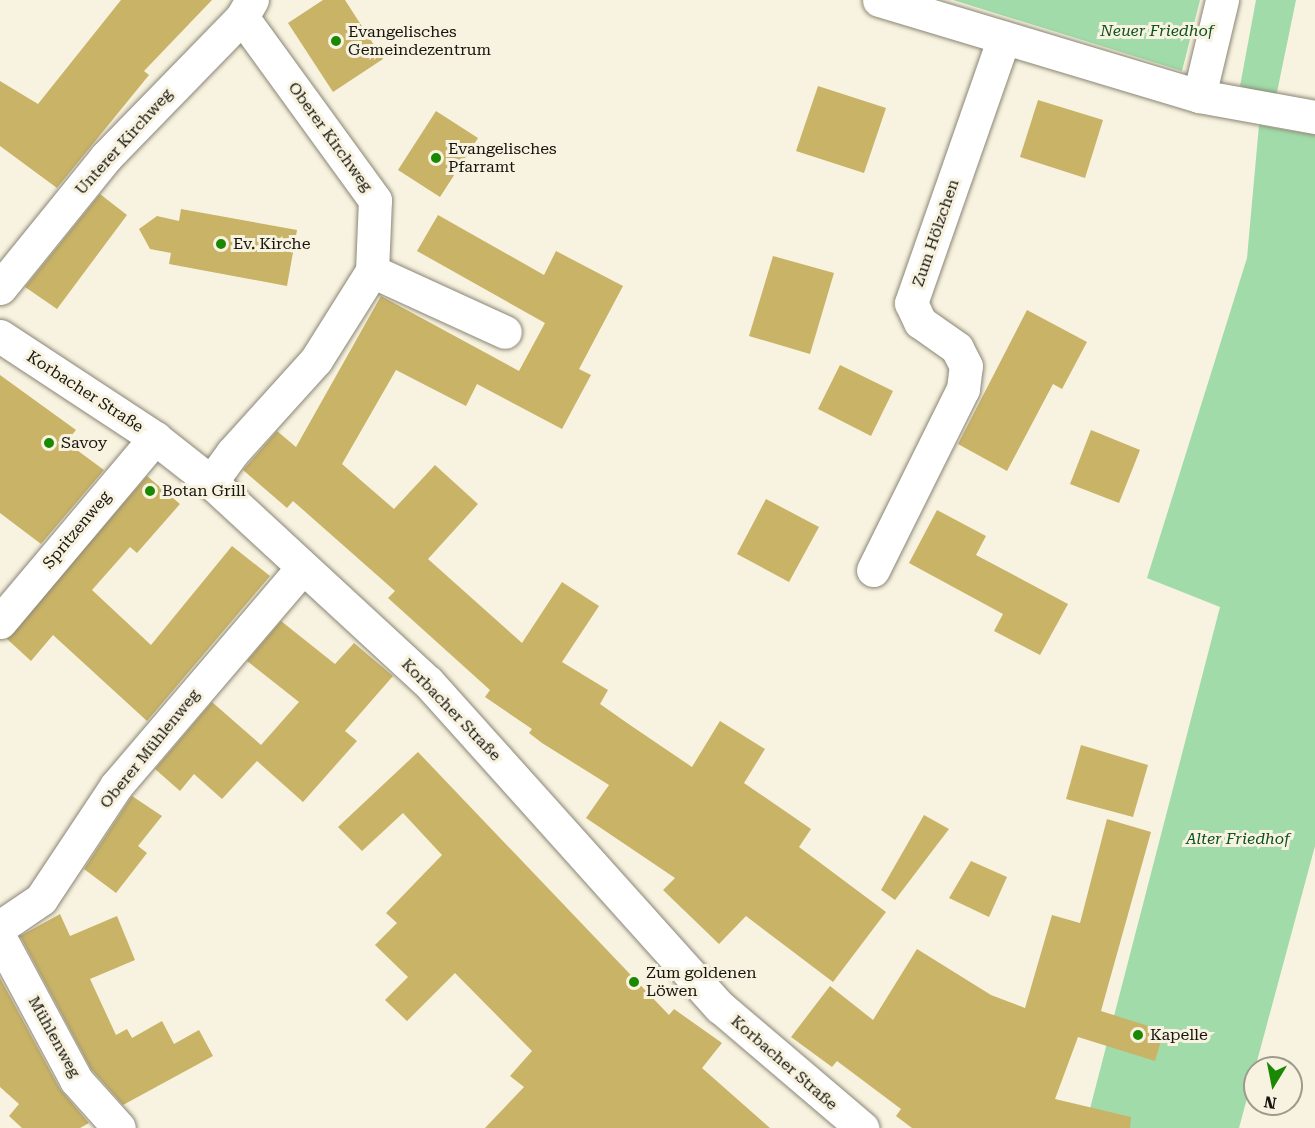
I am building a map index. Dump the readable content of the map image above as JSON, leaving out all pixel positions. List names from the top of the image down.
{
  "streets": {
    "street": [
      "Oberer Kirchweg",
      "Unterer Kirchweg",
      "Zum Hölzchen",
      "Korbacher Straße",
      "Spritzenweg",
      "Oberer Mühlenweg",
      "Mühlenweg"
    ]
  },
  "crossings": [
    ["Oberer Kirchweg", "Unterer Kirchweg"],
    ["Oberer Kirchweg", "Korbacher Straße"],
    ["Korbacher Straße", "Spritzenweg"],
    ["Korbacher Straße", "Oberer Mühlenweg"]
  ],
  "parks": ["Neuer Friedhof", "Alter Friedhof"],
  "places": [
    "Evangelisches Gemeindezentrum",
    "Evangelisches Pfarramt",
    "Ev. Kirche",
    "Savoy",
    "Botan Grill",
    "Zum goldenen Löwen",
    "Kapelle"
  ],
  "north": "bottom"
}
